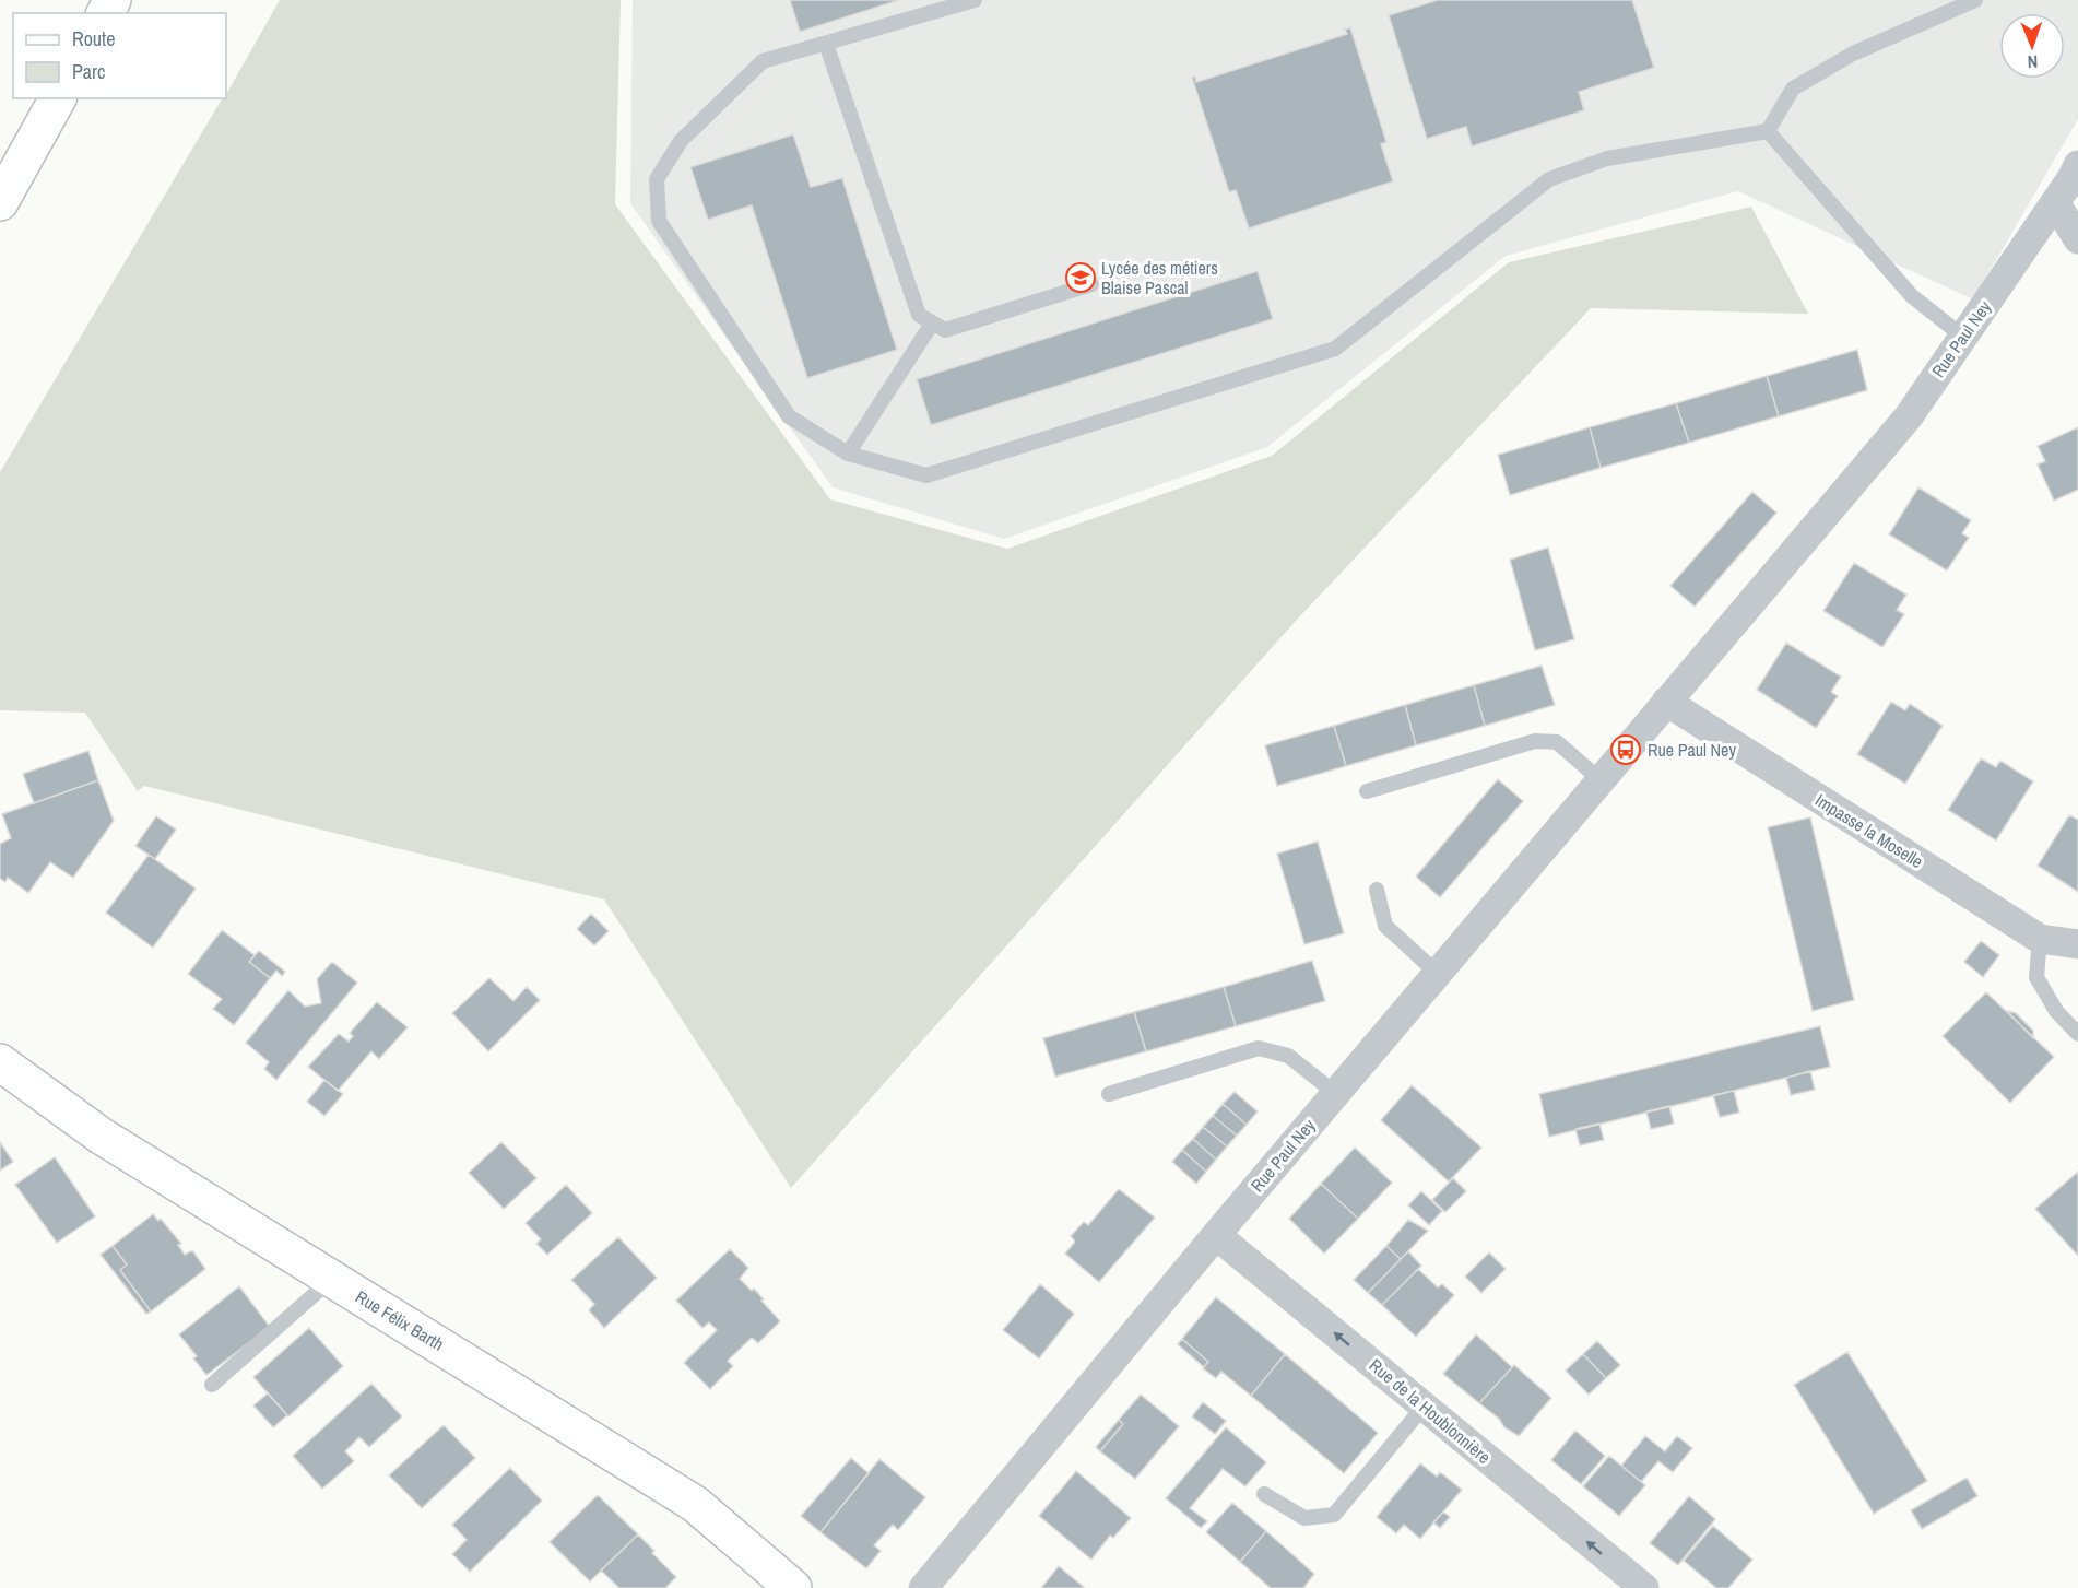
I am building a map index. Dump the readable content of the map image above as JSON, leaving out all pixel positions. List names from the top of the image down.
{
  "streets": {
    "street": [
      "Rue Paul Ney",
      "Impasse la Moselle",
      "Rue Félix Barth",
      "Rue de la Houblonnière"
    ]
  },
  "crossings": [
    ["Rue Paul Ney", "Impasse la Moselle"],
    ["Rue Paul Ney", "Rue de la Houblonnière"]
  ],
  "one_way": ["Rue de la Houblonnière"],
  "places": {
    "school or university": ["Lycée des métiers Blaise Pascal"],
    "bus stop": ["Rue Paul Ney"]
  },
  "legend": ["Route", "Parc"],
  "north": "bottom"
}
